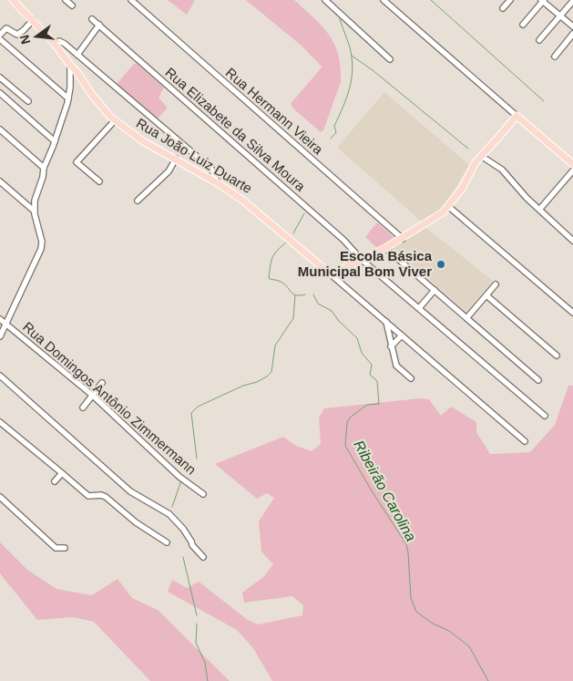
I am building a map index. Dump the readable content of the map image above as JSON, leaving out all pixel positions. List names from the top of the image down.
{
  "streets": {
    "main road": ["Rua João Luiz Duarte"],
    "street": ["Rua Hermann Vieira", "Rua Elizabete da Silva Moura", "Rua Domingos Antônio Zimmermann"]
  },
  "water": ["Ribeirão Carolina"],
  "places": ["Escola Básica Municipal Bom Viver"],
  "north": "left"
}
